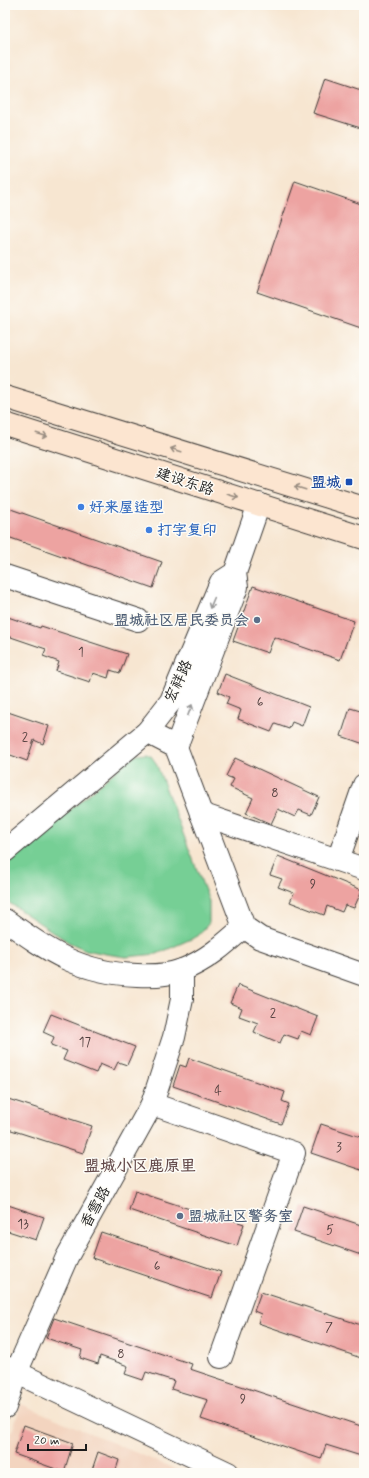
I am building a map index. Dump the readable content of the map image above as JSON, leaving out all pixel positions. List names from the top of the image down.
{
  "streets": {
    "main road": ["建设东路"],
    "street": ["宏祥路", "香雪路"]
  },
  "districts": ["盟城小区鹿原里"],
  "places": {
    "transit": ["盟城"],
    "other": [
      "好来屋造型",
      "打字复印",
      "盟城社区居民委员会",
      "盟城社区警务室"
    ]
  },
  "house_numbers": [
    "1",
    "6",
    "2",
    "8",
    "9",
    "2",
    "17",
    "4",
    "3",
    "13",
    "5",
    "6",
    "7",
    "8",
    "9"
  ],
  "scale_bar": "20 m"
}
